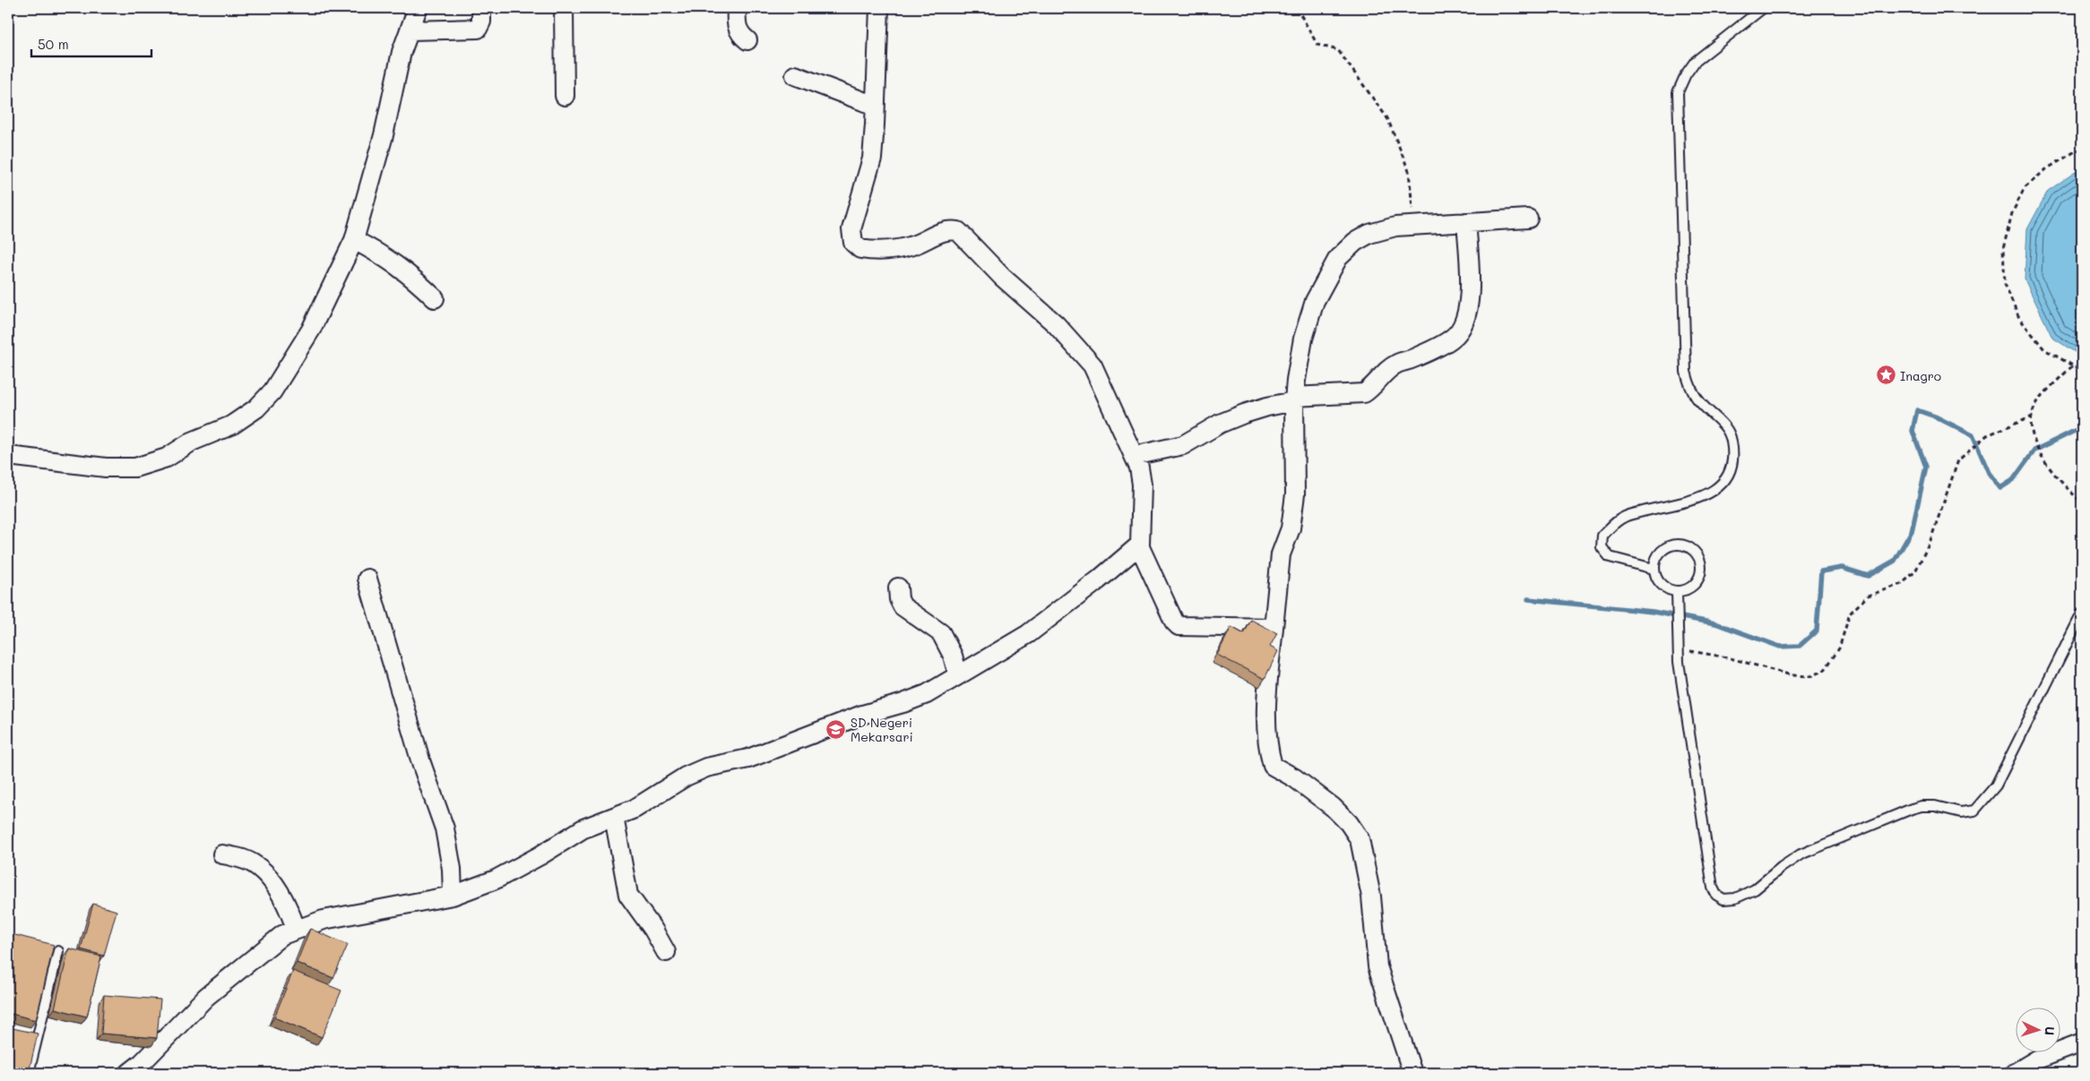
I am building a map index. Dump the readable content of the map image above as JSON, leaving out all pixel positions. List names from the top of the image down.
{
  "places": {
    "place": ["Inagro"],
    "school or university": ["SD Negeri Mekarsari"]
  },
  "scale_bar": "50 m",
  "north": "right"
}
